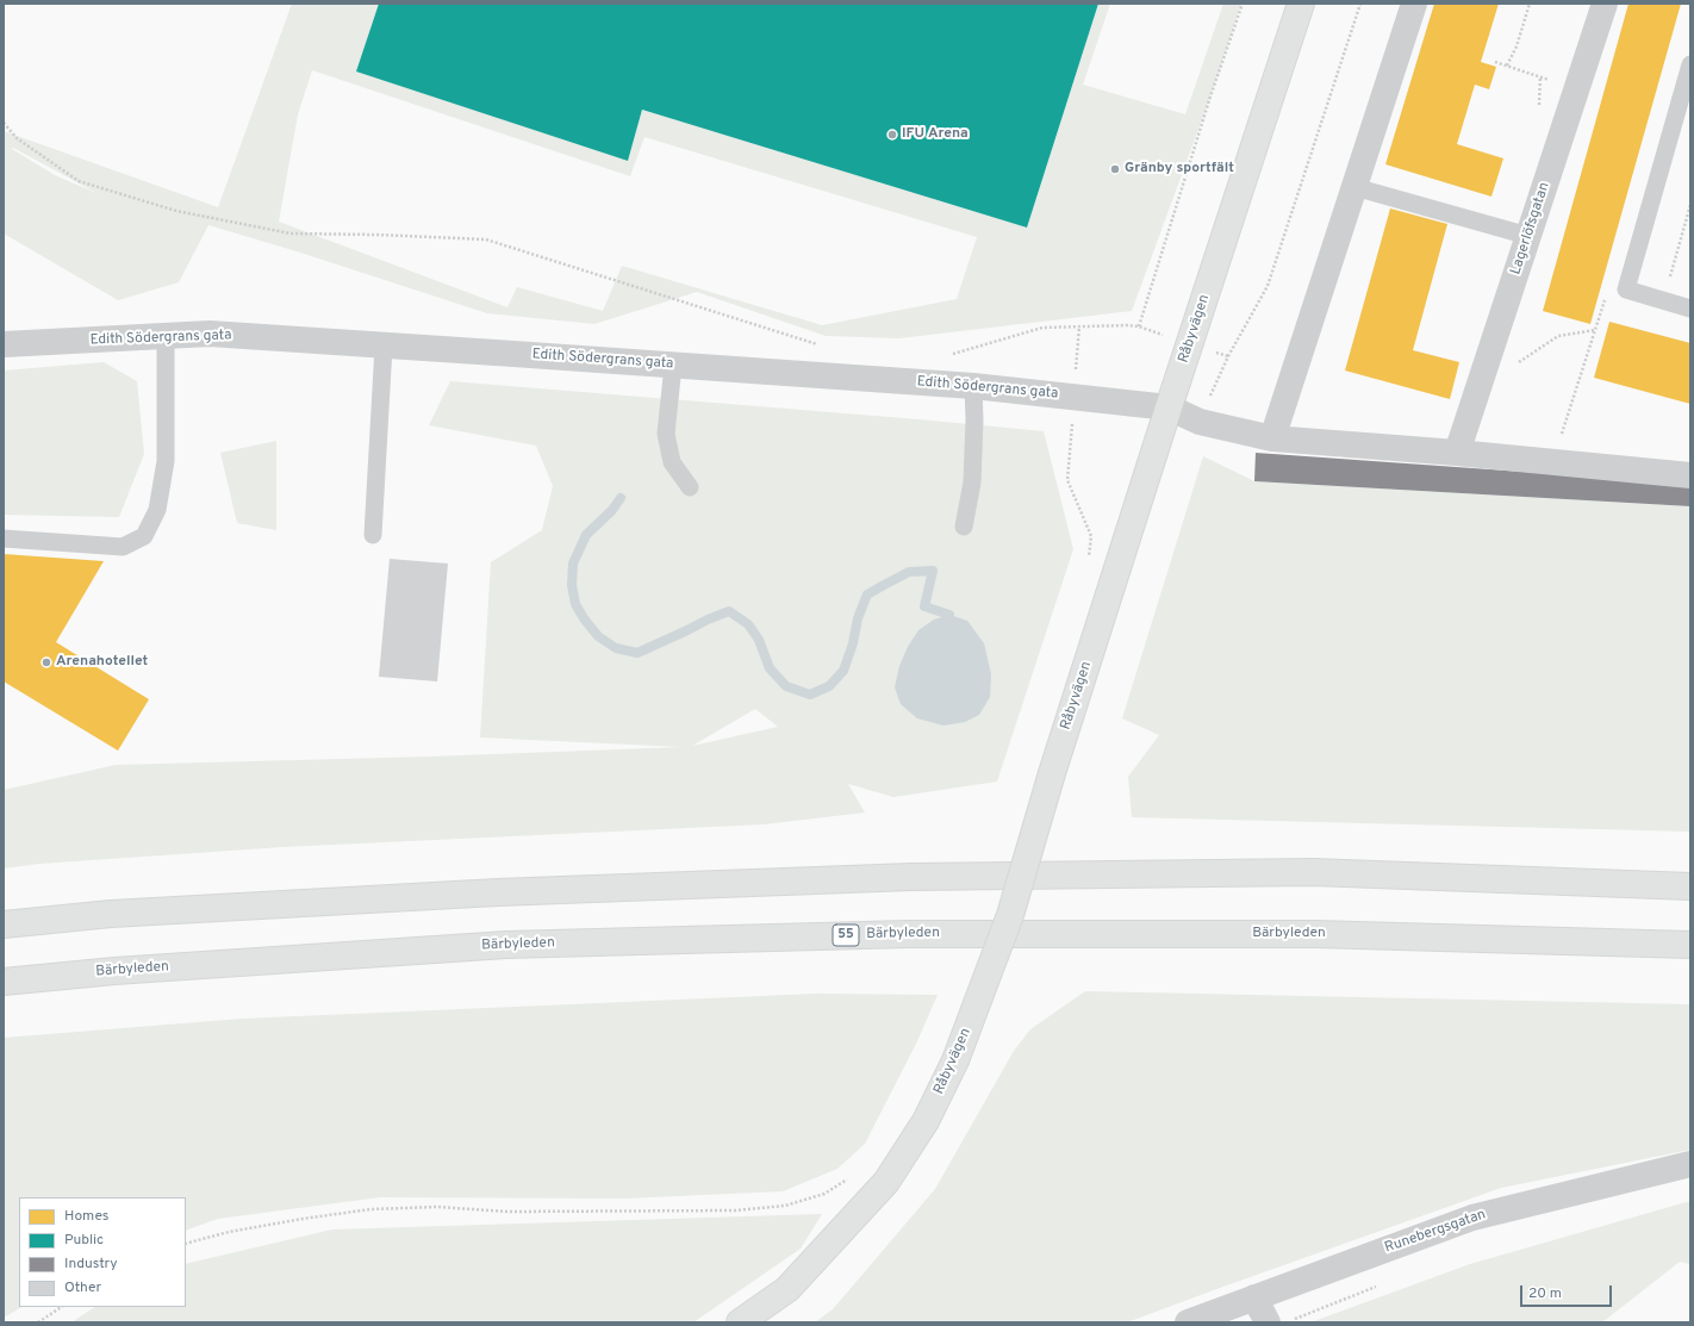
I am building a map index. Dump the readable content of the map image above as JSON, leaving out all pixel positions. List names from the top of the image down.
{
  "streets": {
    "main road": ["Råbyvägen", "Bärbyleden", "55"],
    "street": ["Lagerlöfsgatan", "Edith Södergrans gata", "Runebergsgatan"]
  },
  "crossings": [
    ["Råbyvägen", "Edith Södergrans gata"]
  ],
  "places": ["IFU Arena", "Gränby sportfält", "Arenahotellet"],
  "legend": [
    "Homes",
    "Public",
    "Industry",
    "Other"
  ],
  "scale_bar": "20 m"
}
